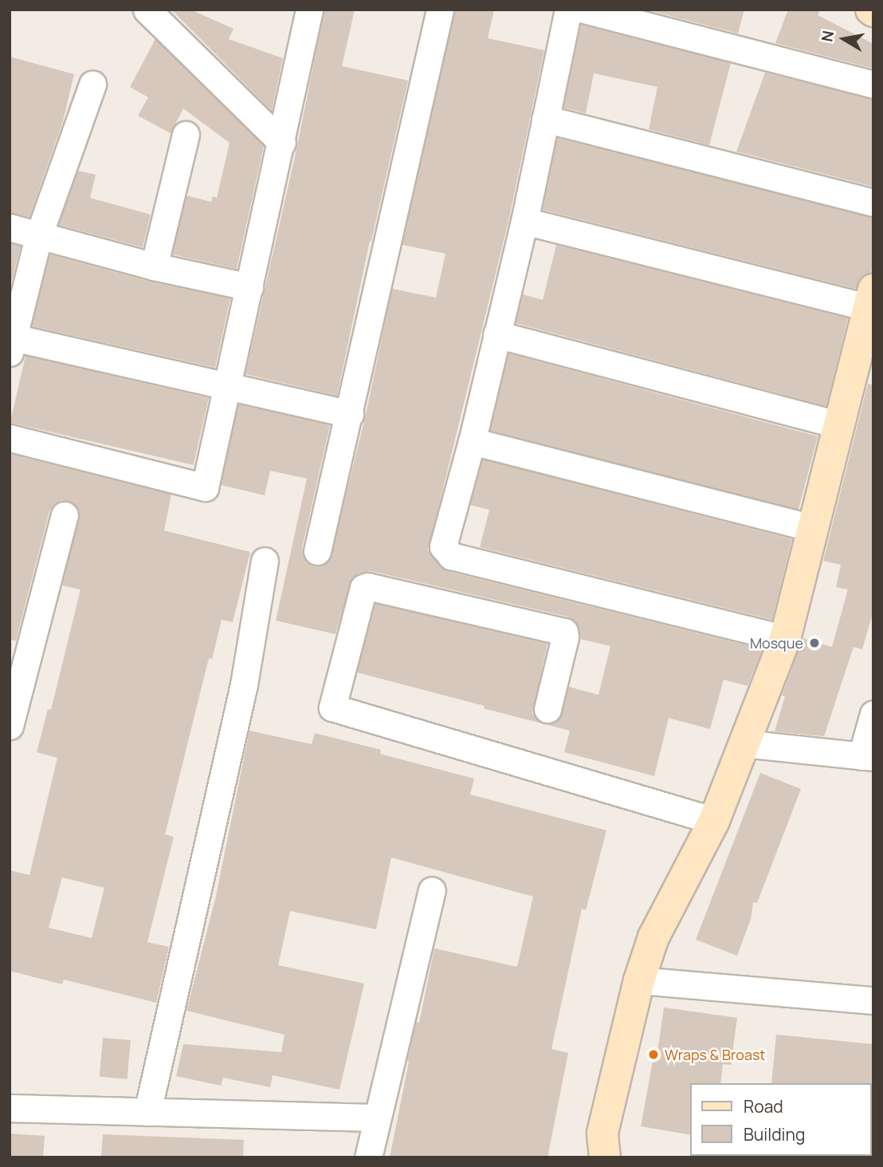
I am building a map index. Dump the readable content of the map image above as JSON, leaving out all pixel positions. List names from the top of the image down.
{
  "places": ["Mosque", "Wraps & Broast"],
  "legend": ["Road", "Building"],
  "north": "left"
}
